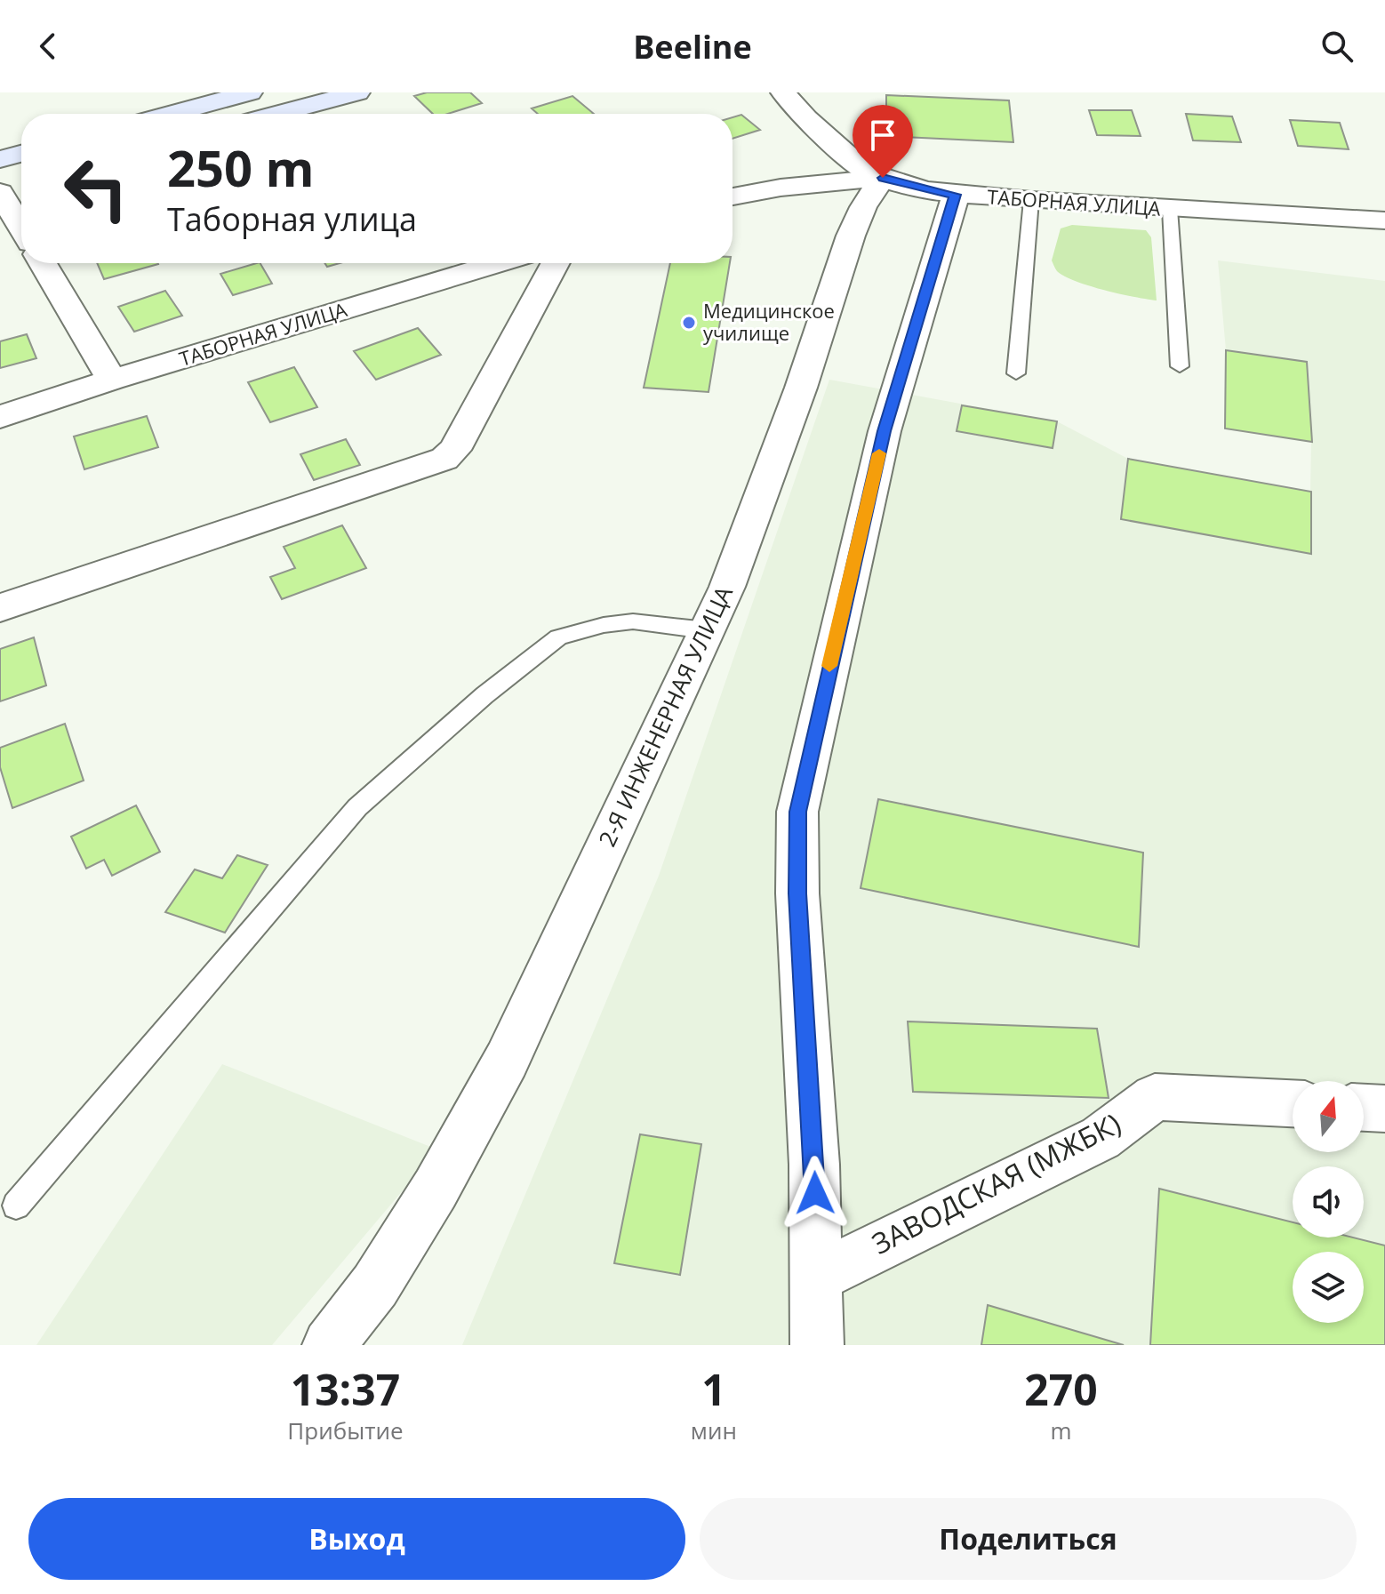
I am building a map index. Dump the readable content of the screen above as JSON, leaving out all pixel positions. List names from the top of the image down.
{
  "streets": {
    "street": ["ТАБОРНАЯ УЛИЦА", "2-Я ИНЖЕНЕРНАЯ УЛИЦА", "ЗАВОДСКАЯ (МЖБК)"]
  },
  "crossings": [
    ["ТАБОРНАЯ УЛИЦА", "2-Я ИНЖЕНЕРНАЯ УЛИЦА"]
  ],
  "places": ["Медицинское училище"],
  "north": "top",
  "page": {
    "header": "Beeline",
    "turn": ["250 m", "Таборная улица"],
    "eta": [
      "13:37",
      "Прибытие",
      "1",
      "мин",
      "270",
      "m"
    ],
    "buttons": ["Выход", "Поделиться"]
  }
}
